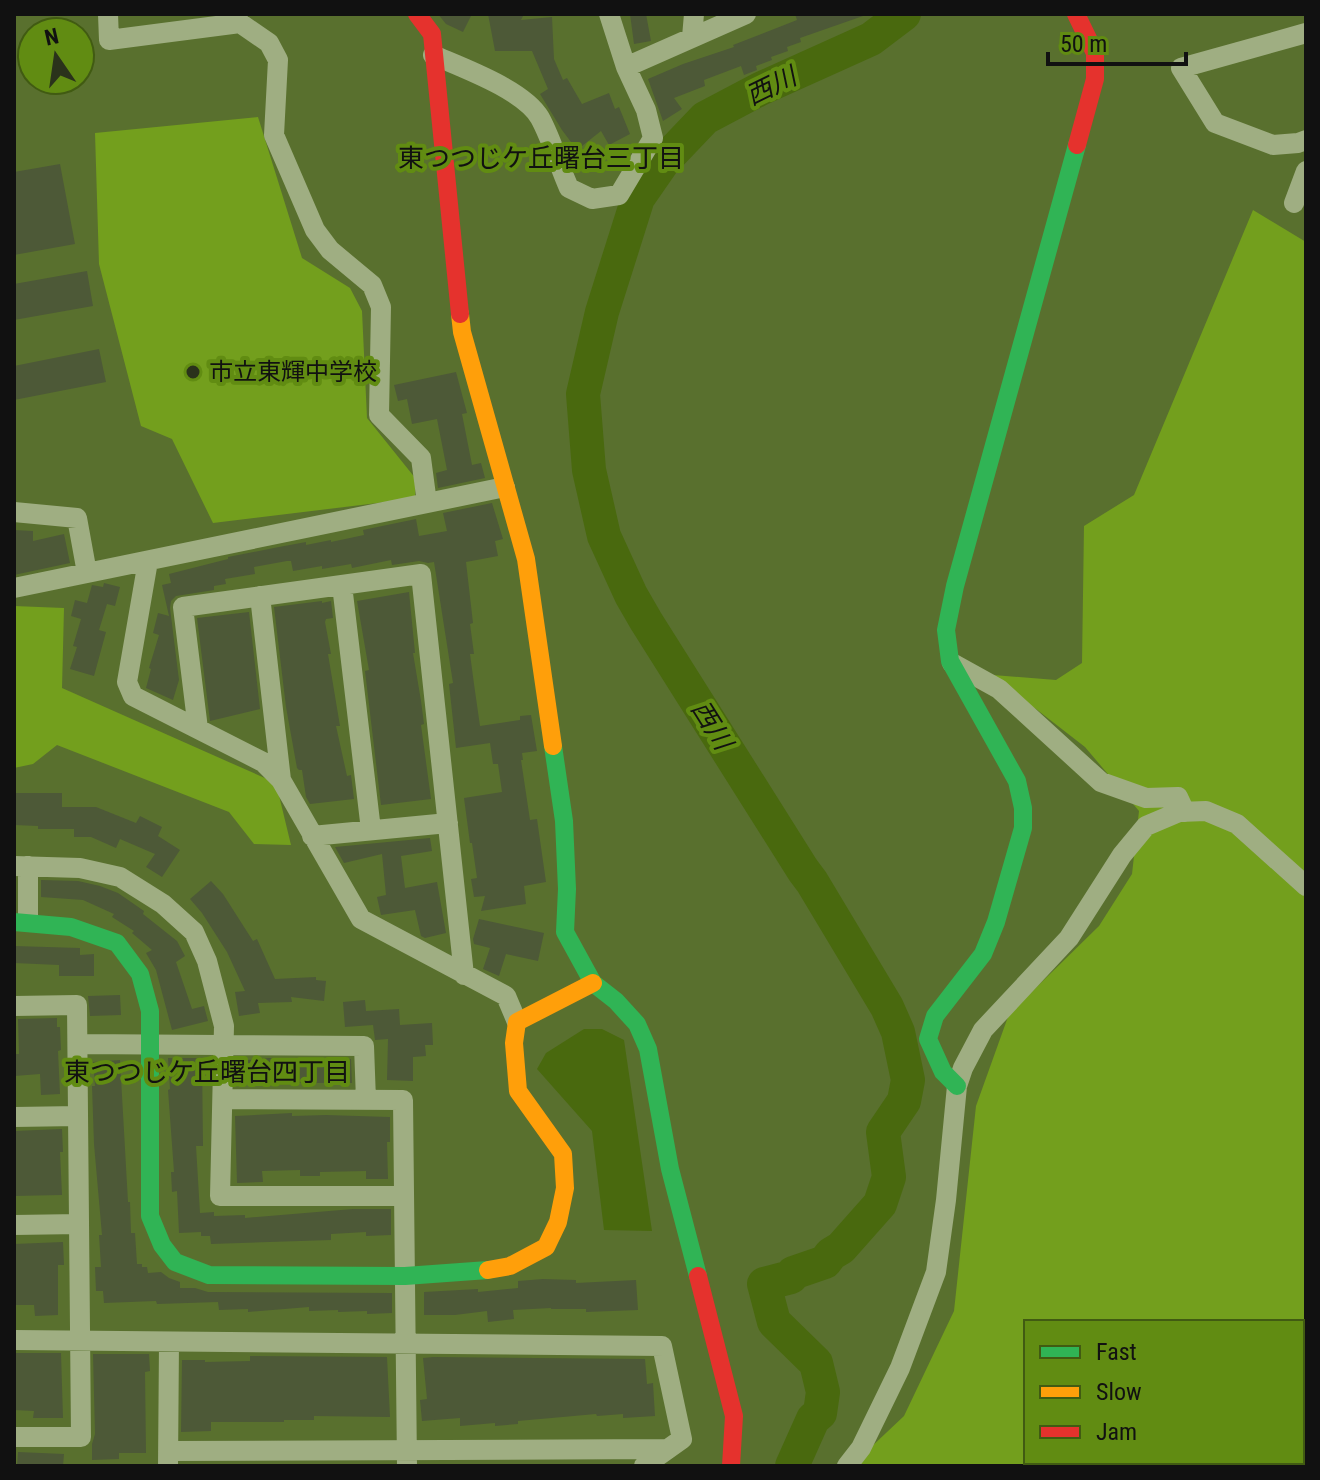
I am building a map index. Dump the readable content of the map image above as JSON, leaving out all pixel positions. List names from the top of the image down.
{
  "districts": ["東つつじケ丘曙台三丁目", "東つつじケ丘曙台四丁目"],
  "water": ["西川"],
  "places": ["市立東輝中学校"],
  "legend": ["Fast", "Slow", "Jam"],
  "scale_bar": "50 m",
  "north": "top"
}
